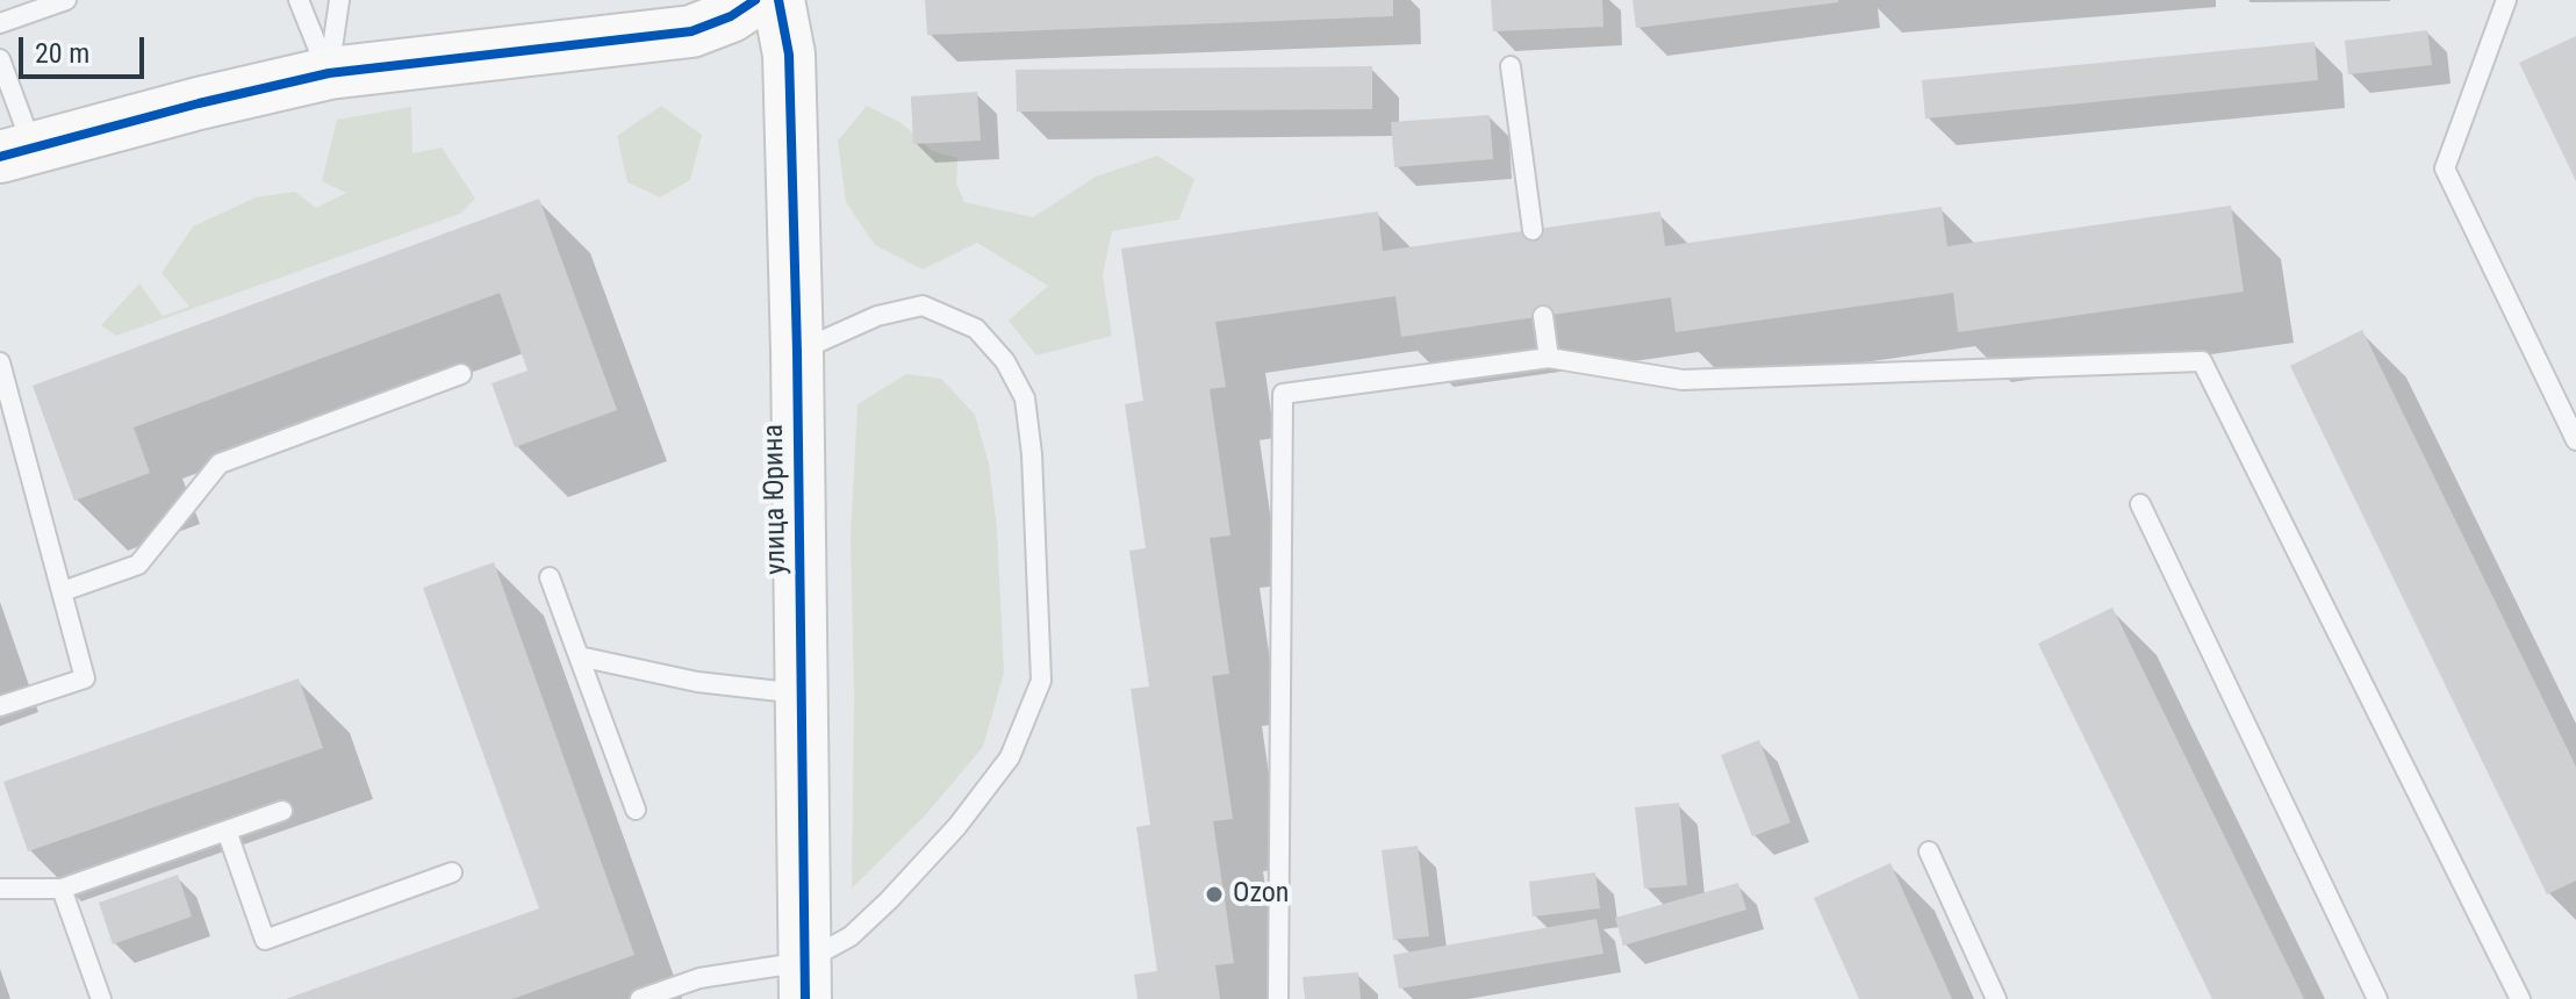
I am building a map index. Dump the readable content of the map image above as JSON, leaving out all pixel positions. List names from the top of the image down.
{
  "streets": {
    "street": ["улица Юрина"]
  },
  "places": ["Ozon"],
  "scale_bar": "20 m"
}
